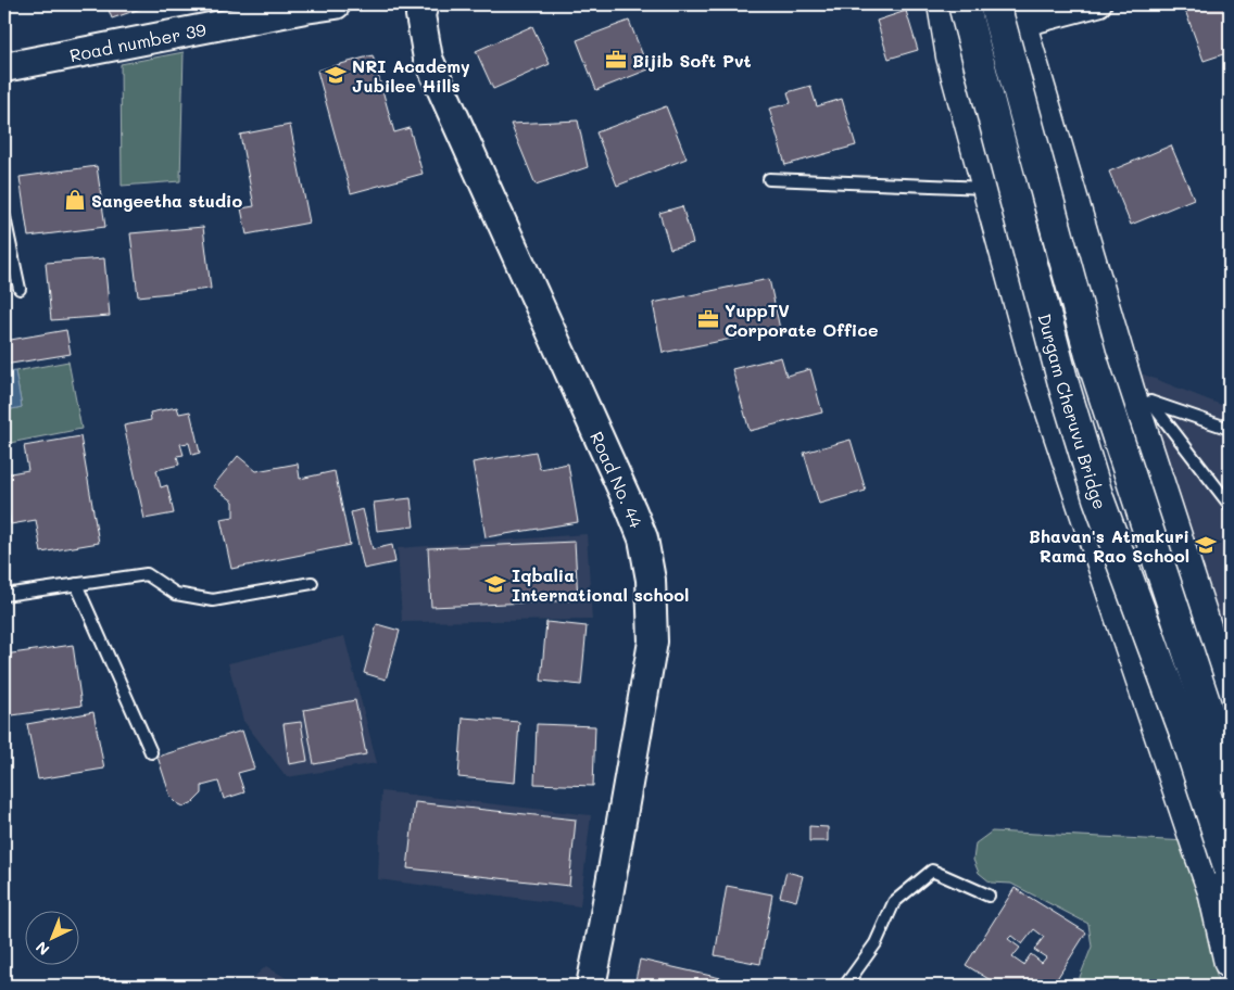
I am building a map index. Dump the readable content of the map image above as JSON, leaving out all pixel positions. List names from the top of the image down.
{
  "streets": {
    "main road": ["Durgam Cheruvu Bridge"],
    "street": ["Road number 39", "Road No. 44"]
  },
  "places": {
    "office": ["Bijib Soft Pvt", "YuppTV Corporate Office"],
    "school or university": ["NRI Academy Jubilee Hills", "Bhavan's Atmakuri Rama Rao School", "Iqbalia International school"],
    "shop": ["Sangeetha studio"]
  },
  "north": "bottom left"
}
